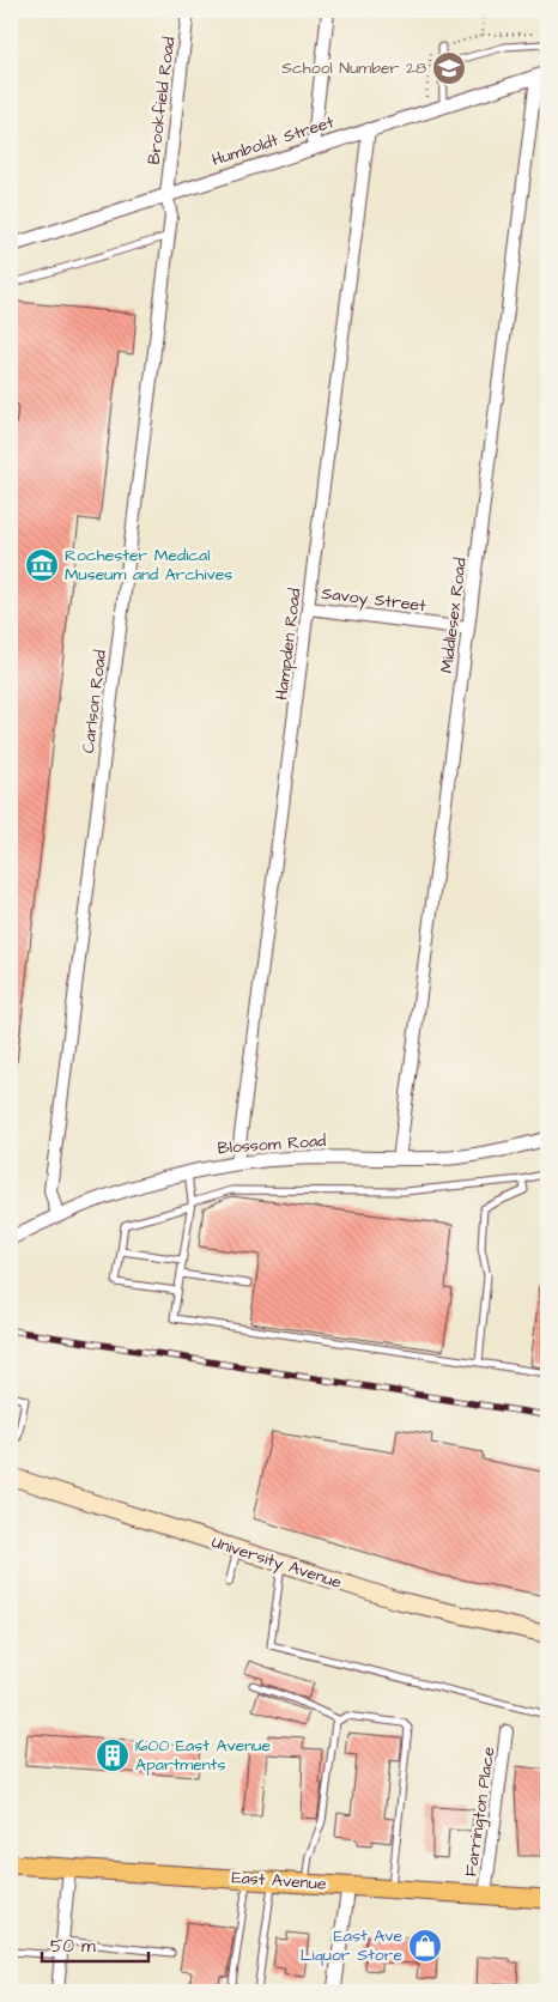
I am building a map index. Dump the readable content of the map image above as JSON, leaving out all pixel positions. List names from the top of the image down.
{
  "streets": {
    "main road": ["University Avenue", "East Avenue"],
    "street": [
      "Brookfield Road",
      "Humboldt Street",
      "Savoy Street",
      "Middlesex Road",
      "Hampden Road",
      "Carlson Road",
      "Blossom Road",
      "Farrington Place"
    ]
  },
  "crossings": [
    ["Brookfield Road", "Humboldt Street"],
    ["Brookfield Road", "Carlson Road"],
    ["Humboldt Street", "Middlesex Road"],
    ["Humboldt Street", "Hampden Road"],
    ["Humboldt Street", "Carlson Road"],
    ["Savoy Street", "Middlesex Road"],
    ["Savoy Street", "Hampden Road"],
    ["Middlesex Road", "Blossom Road"],
    ["Hampden Road", "Blossom Road"],
    ["Carlson Road", "Blossom Road"],
    ["Farrington Place", "East Avenue"]
  ],
  "places": {
    "school or university": ["School Number 28"],
    "museum": ["Rochester Medical Museum and Archives"],
    "building": ["1600 East Avenue Apartments"],
    "shop": ["East Ave Liquor Store"]
  },
  "scale_bar": "50 m"
}
